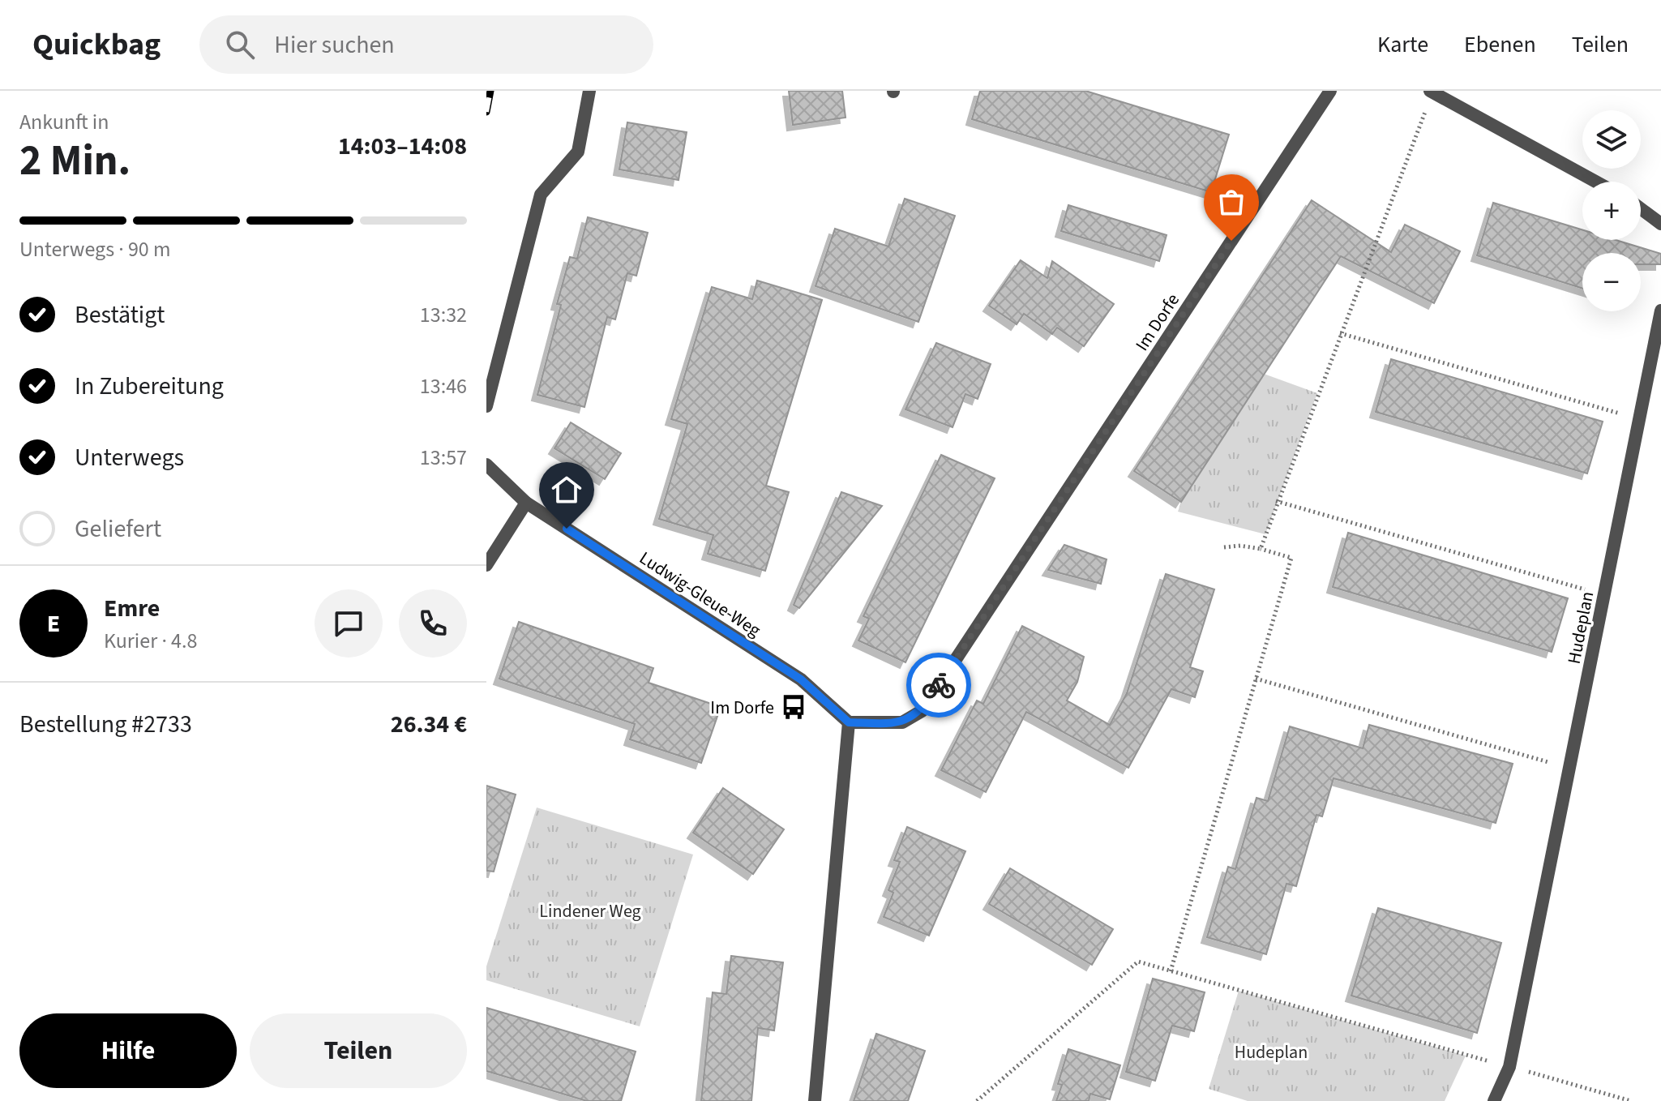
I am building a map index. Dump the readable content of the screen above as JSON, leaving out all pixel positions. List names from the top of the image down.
{
  "streets": {
    "street": ["Im Dorfe", "Ludwig-Gleue-Weg", "Hudeplan"]
  },
  "crossings": [
    ["Im Dorfe", "Ludwig-Gleue-Weg"]
  ],
  "parks": ["Lindener Weg", "Hudeplan"],
  "places": {
    "bus stop": ["Im Dorfe"]
  },
  "page": {
    "header": "Quickbag",
    "search": "Hier suchen",
    "nav": ["Karte", "Ebenen", "Teilen"],
    "heading": ["2 Min.", "Ankunft in", "14:03–14:08"],
    "panel": [
      "Emre",
      "Kurier · 4.8",
      "Bestellung #2733",
      "26.34 €"
    ],
    "map_buttons": ["+", "−"],
    "bar": "Unterwegs · 90 m",
    "list": [
      ["Bestätigt", "13:32"],
      ["In Zubereitung", "13:46"],
      ["Unterwegs", "13:57"],
      "Geliefert"
    ],
    "round": "E",
    "buttons": ["Hilfe", "Teilen"]
  }
}
